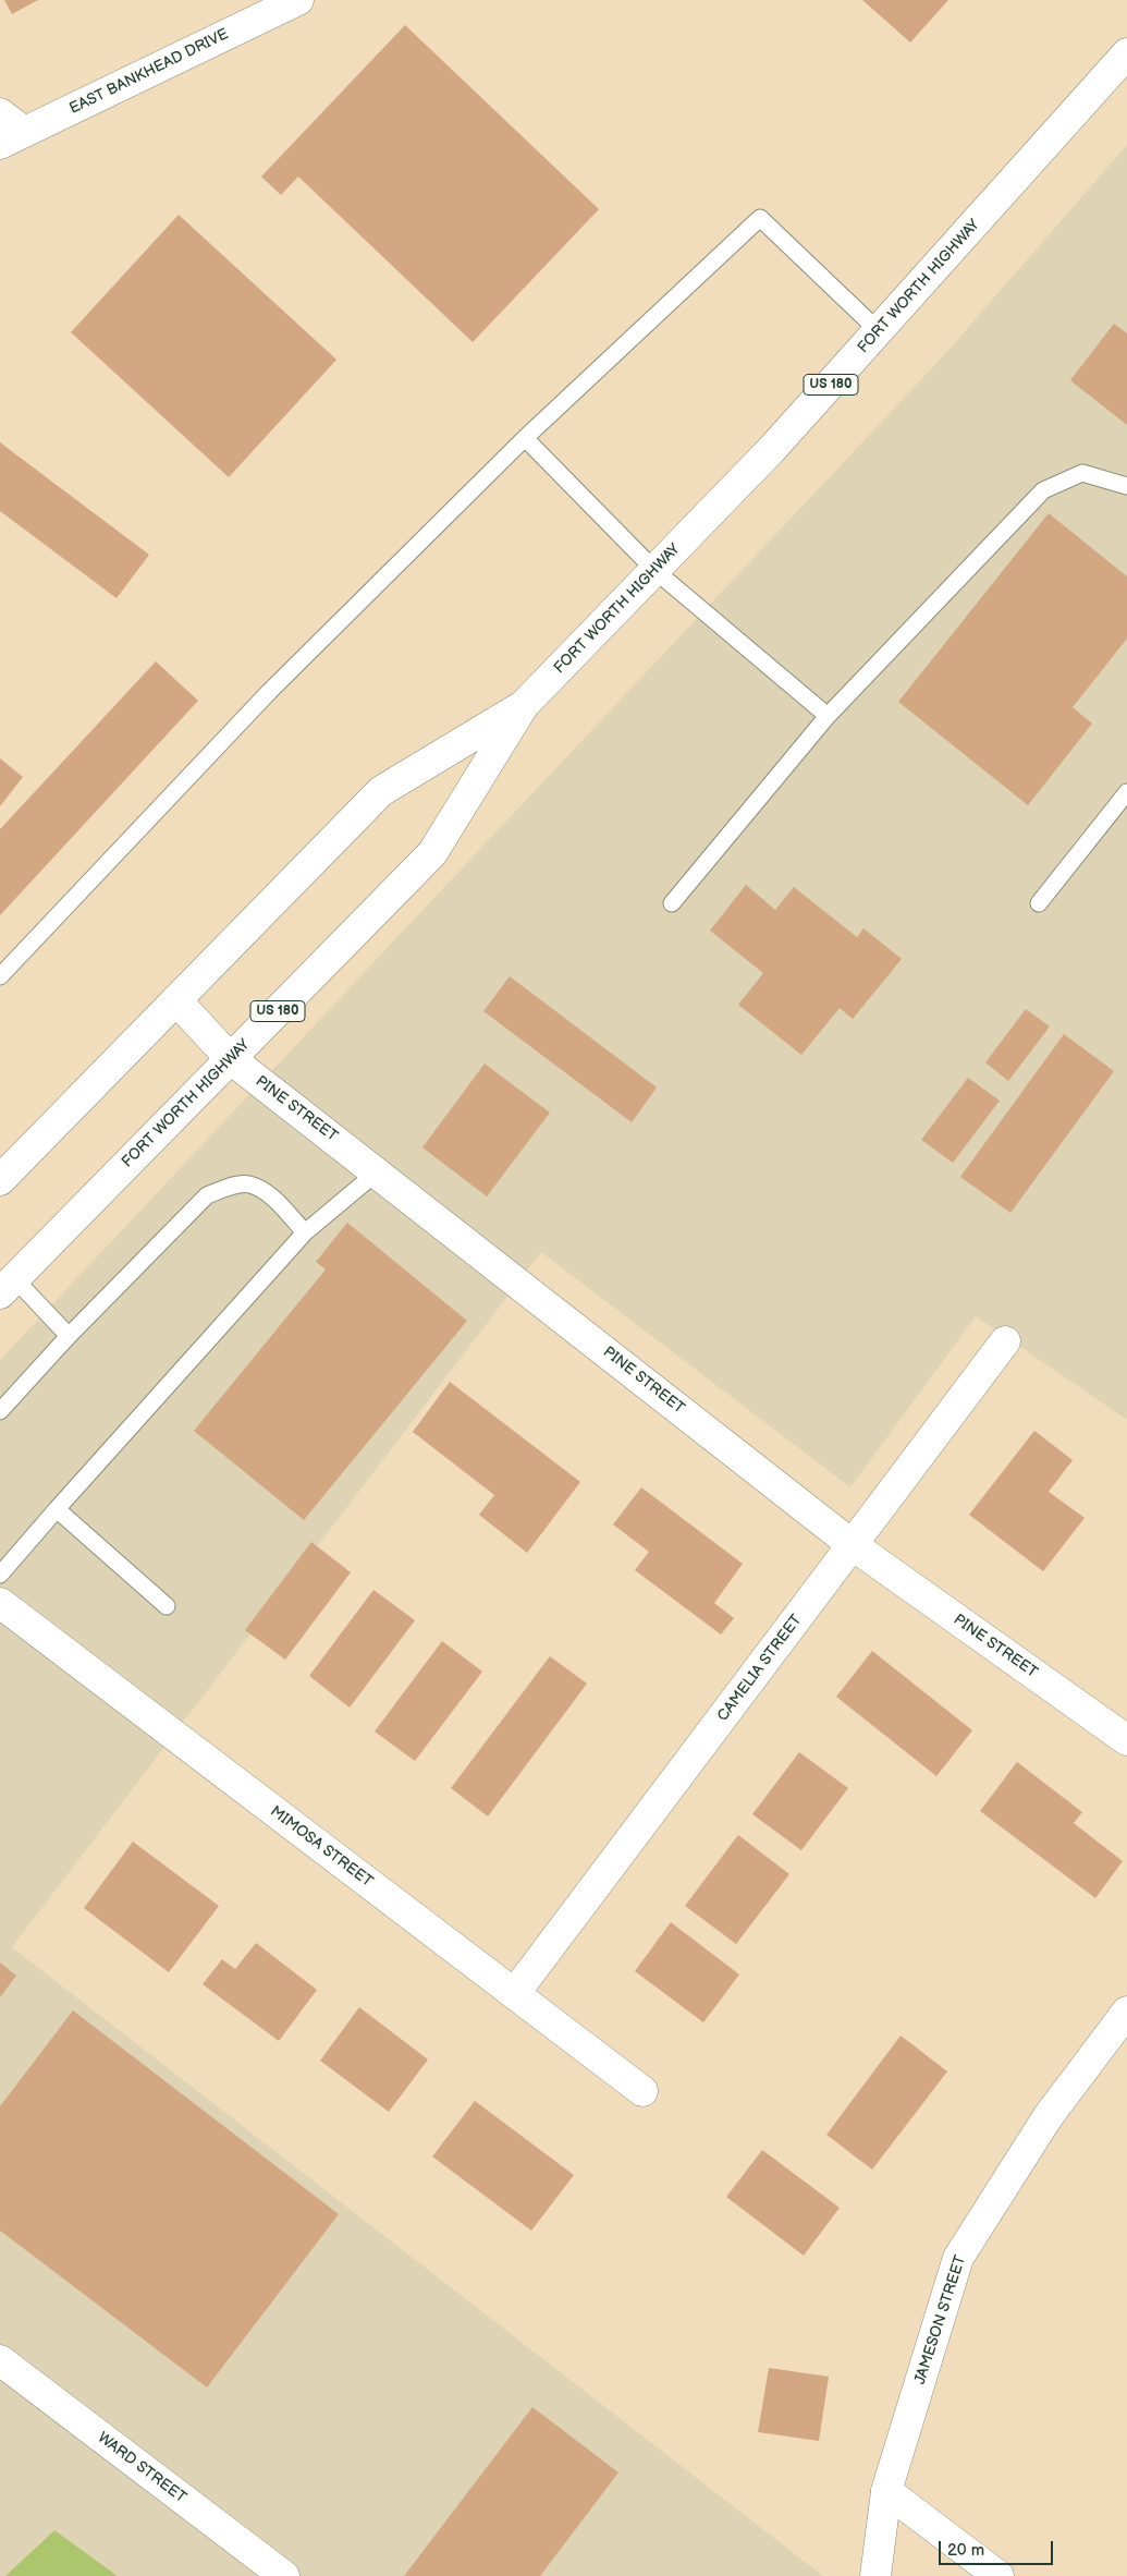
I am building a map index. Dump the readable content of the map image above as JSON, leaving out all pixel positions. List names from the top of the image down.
{
  "streets": {
    "street": [
      "EAST BANKHEAD DRIVE",
      "FORT WORTH HIGHWAY",
      "US 180",
      "PINE STREET",
      "CAMELIA STREET",
      "MIMOSA STREET",
      "JAMESON STREET",
      "WARD STREET"
    ]
  },
  "crossings": [
    ["FORT WORTH HIGHWAY", "PINE STREET"],
    ["PINE STREET", "CAMELIA STREET"],
    ["CAMELIA STREET", "MIMOSA STREET"]
  ],
  "scale_bar": "20 m"
}
